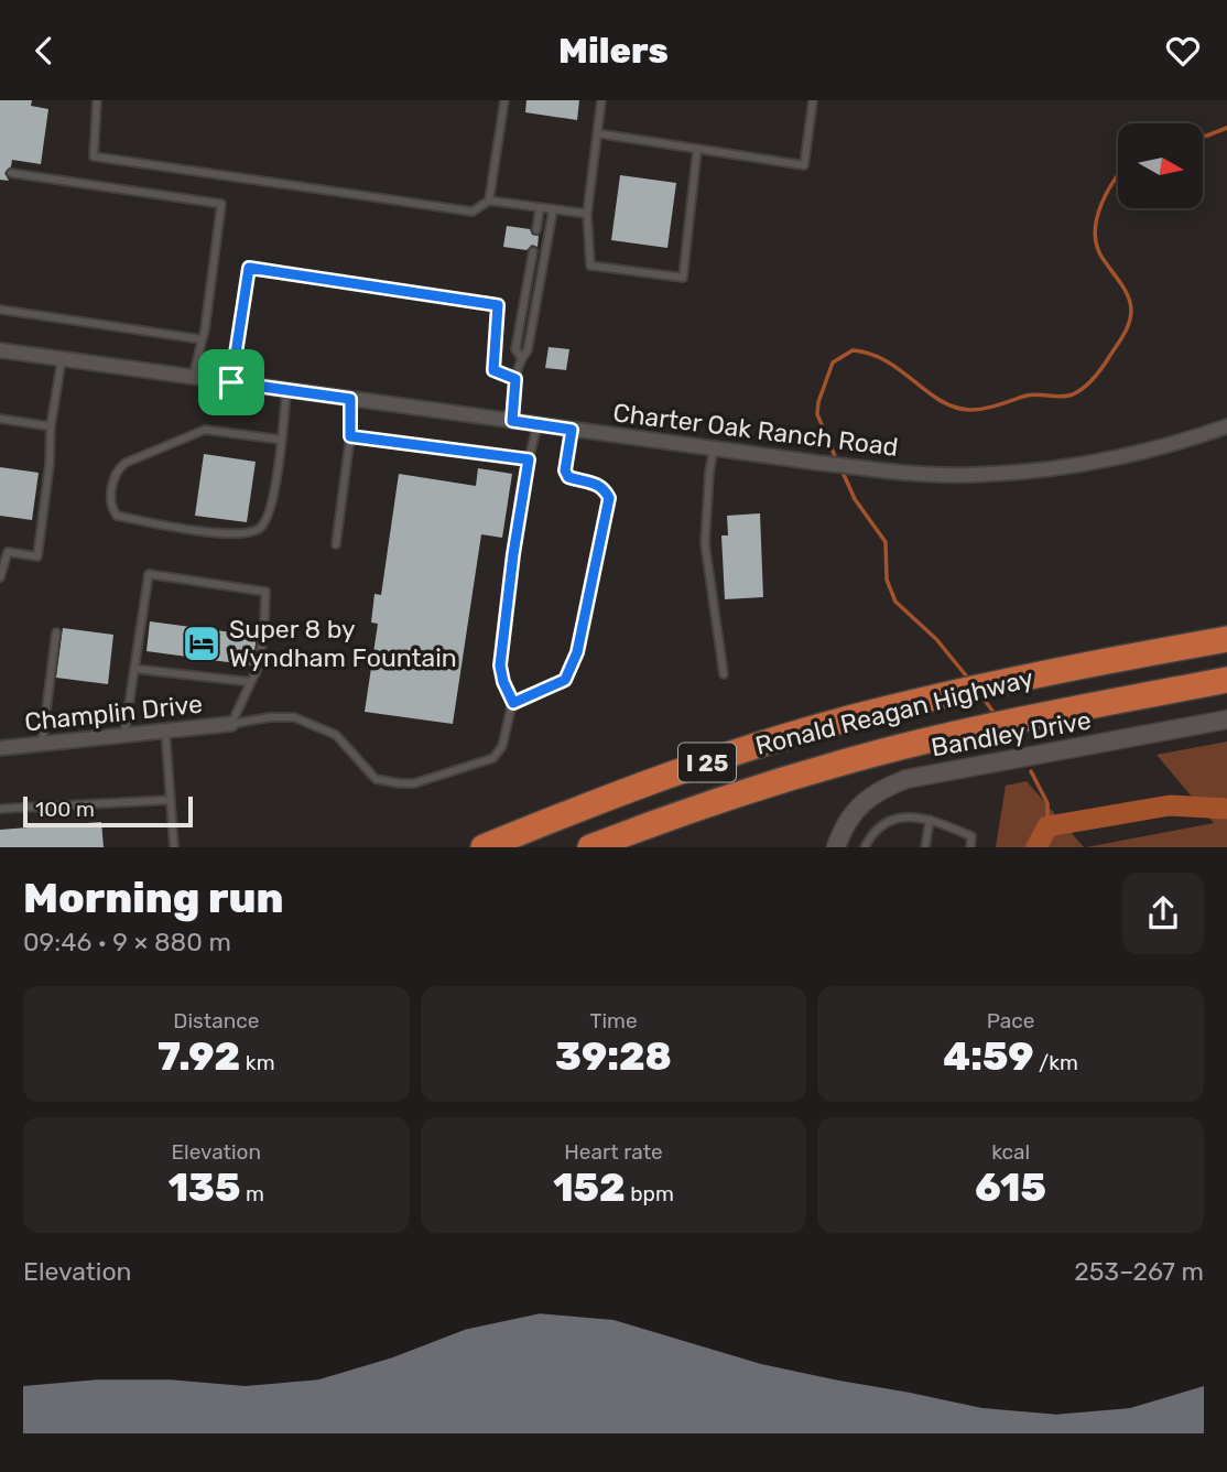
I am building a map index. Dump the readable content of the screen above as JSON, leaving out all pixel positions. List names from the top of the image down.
{
  "streets": {
    "highway": ["Ronald Reagan Highway", "I 25"],
    "street": ["Charter Oak Ranch Road", "Champlin Drive", "Bandley Drive"]
  },
  "places": {
    "hotel": ["Super 8 by Wyndham Fountain"]
  },
  "scale_bar": "100 m",
  "north": "right",
  "page": {
    "header": "Milers",
    "scale": "100 m",
    "heading": ["Morning run", "09:46 · 9 × 880 m"],
    "stats": [
      ["Distance", "7.92 km"],
      ["Time", "39:28"],
      ["Pace", "4:59 /km"],
      ["Elevation", "135 m"],
      ["Heart rate", "152 bpm"],
      ["kcal", "615"]
    ],
    "chart": ["Elevation", "253–267 m"]
  }
}
